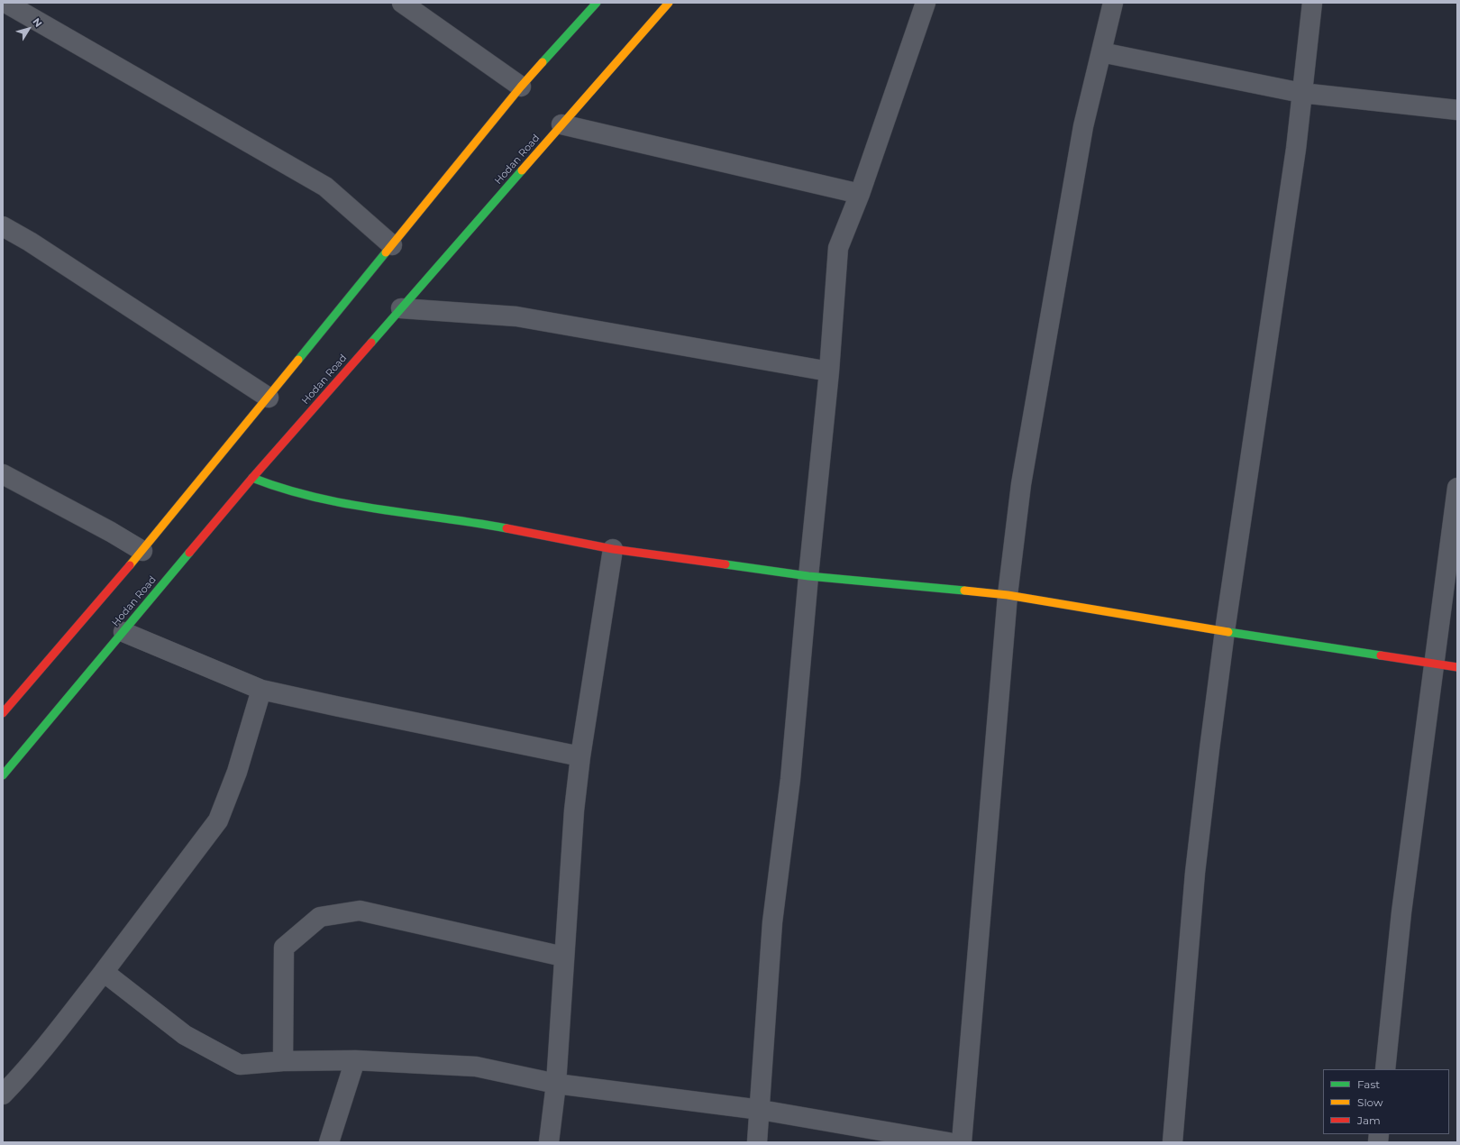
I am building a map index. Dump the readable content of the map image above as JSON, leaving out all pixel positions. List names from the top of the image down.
{
  "streets": {
    "main road": ["Hodan Road"]
  },
  "legend": ["Fast", "Slow", "Jam"],
  "north": "top right"
}
